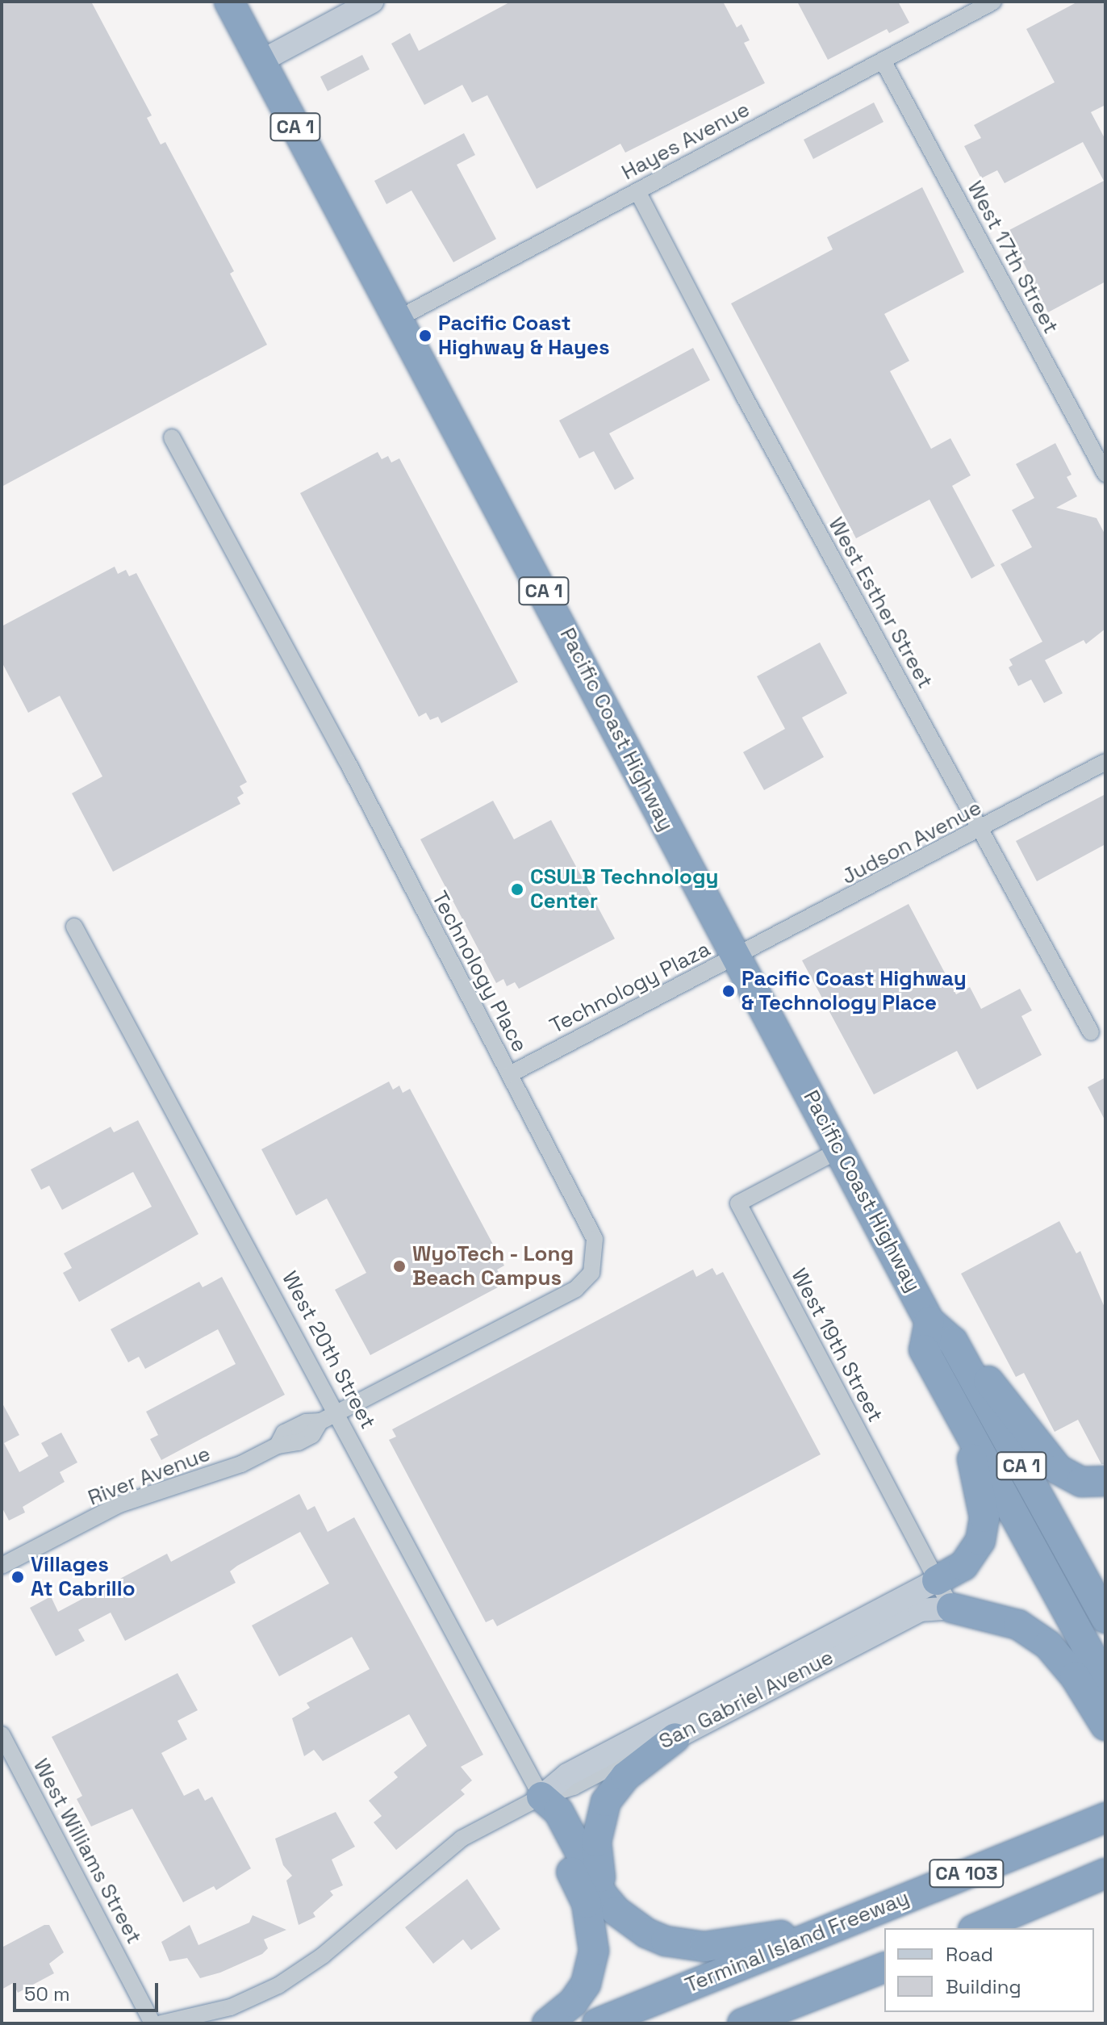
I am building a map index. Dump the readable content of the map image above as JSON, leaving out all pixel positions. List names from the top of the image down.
{
  "streets": {
    "highway": [
      "CA 1",
      "Pacific Coast Highway",
      "CA 103",
      "Terminal Island Freeway"
    ],
    "main road": ["San Gabriel Avenue"],
    "street": [
      "Hayes Avenue",
      "West 17th Street",
      "West Esther Street",
      "Judson Avenue",
      "Technology Place",
      "Technology Plaza",
      "West 19th Street",
      "West 20th Street",
      "River Avenue",
      "West Williams Street"
    ]
  },
  "crossings": [
    ["CA 1", "Pacific Coast Highway"],
    ["Hayes Avenue", "West 17th Street"],
    ["Hayes Avenue", "West Esther Street"],
    ["Hayes Avenue", "Pacific Coast Highway"],
    ["West Esther Street", "Judson Avenue"],
    ["Pacific Coast Highway", "Judson Avenue"],
    ["Pacific Coast Highway", "Technology Plaza"],
    ["Pacific Coast Highway", "West 19th Street"],
    ["Judson Avenue", "Technology Plaza"],
    ["Technology Place", "Technology Plaza"],
    ["Technology Place", "West 20th Street"],
    ["Technology Place", "River Avenue"],
    ["West 19th Street", "San Gabriel Avenue"],
    ["West 20th Street", "River Avenue"],
    ["West 20th Street", "San Gabriel Avenue"]
  ],
  "places": [
    "Pacific Coast Highway & Hayes",
    "CSULB Technology Center",
    "Pacific Coast Highway & Technology Place",
    "WyoTech - Long Beach Campus",
    "Villages At Cabrillo"
  ],
  "legend": ["Road", "Building"],
  "scale_bar": "50 m"
}
